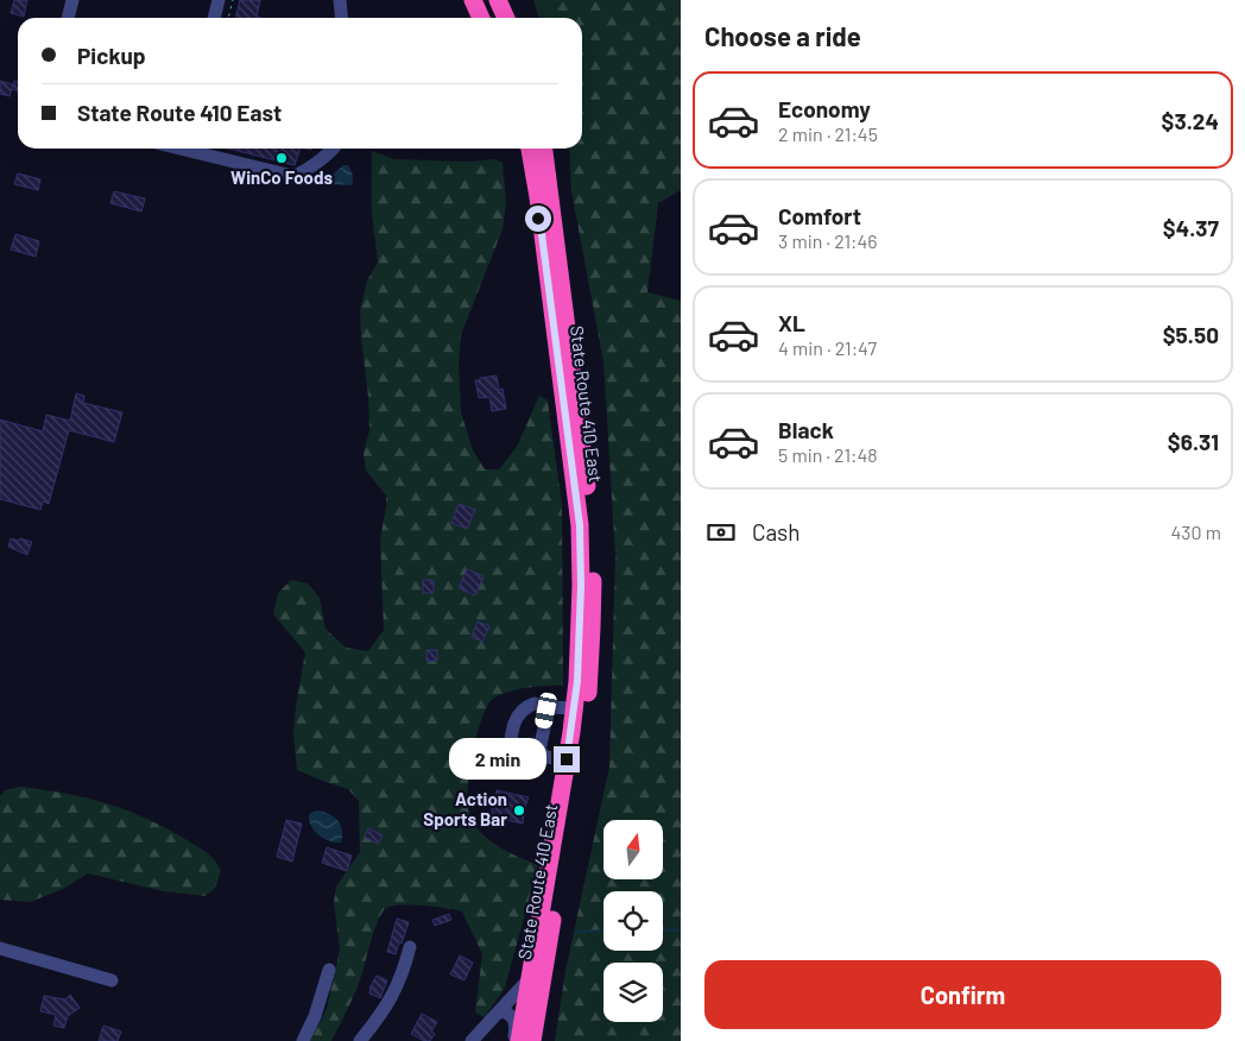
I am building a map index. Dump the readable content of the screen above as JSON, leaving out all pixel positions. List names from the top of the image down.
{
  "streets": {
    "highway": ["State Route 410 East"]
  },
  "places": ["WinCo Foods", "Action Sports Bar"],
  "north": "top",
  "page": {
    "heading": "Choose a ride",
    "banner": ["Pickup", "State Route 410 East"],
    "list": [
      {
        "name": "Economy",
        "note": "2 min · 21:45",
        "value": "$3.24"
      },
      {
        "name": "Comfort",
        "note": "3 min · 21:46",
        "value": "$4.37"
      },
      {
        "name": "XL",
        "note": "4 min · 21:47",
        "value": "$5.50"
      },
      {
        "name": "Black",
        "note": "5 min · 21:48",
        "value": "$6.31"
      }
    ],
    "pay": ["Cash", "430 m"],
    "bubble": "2 min",
    "buttons": "Confirm"
  }
}
